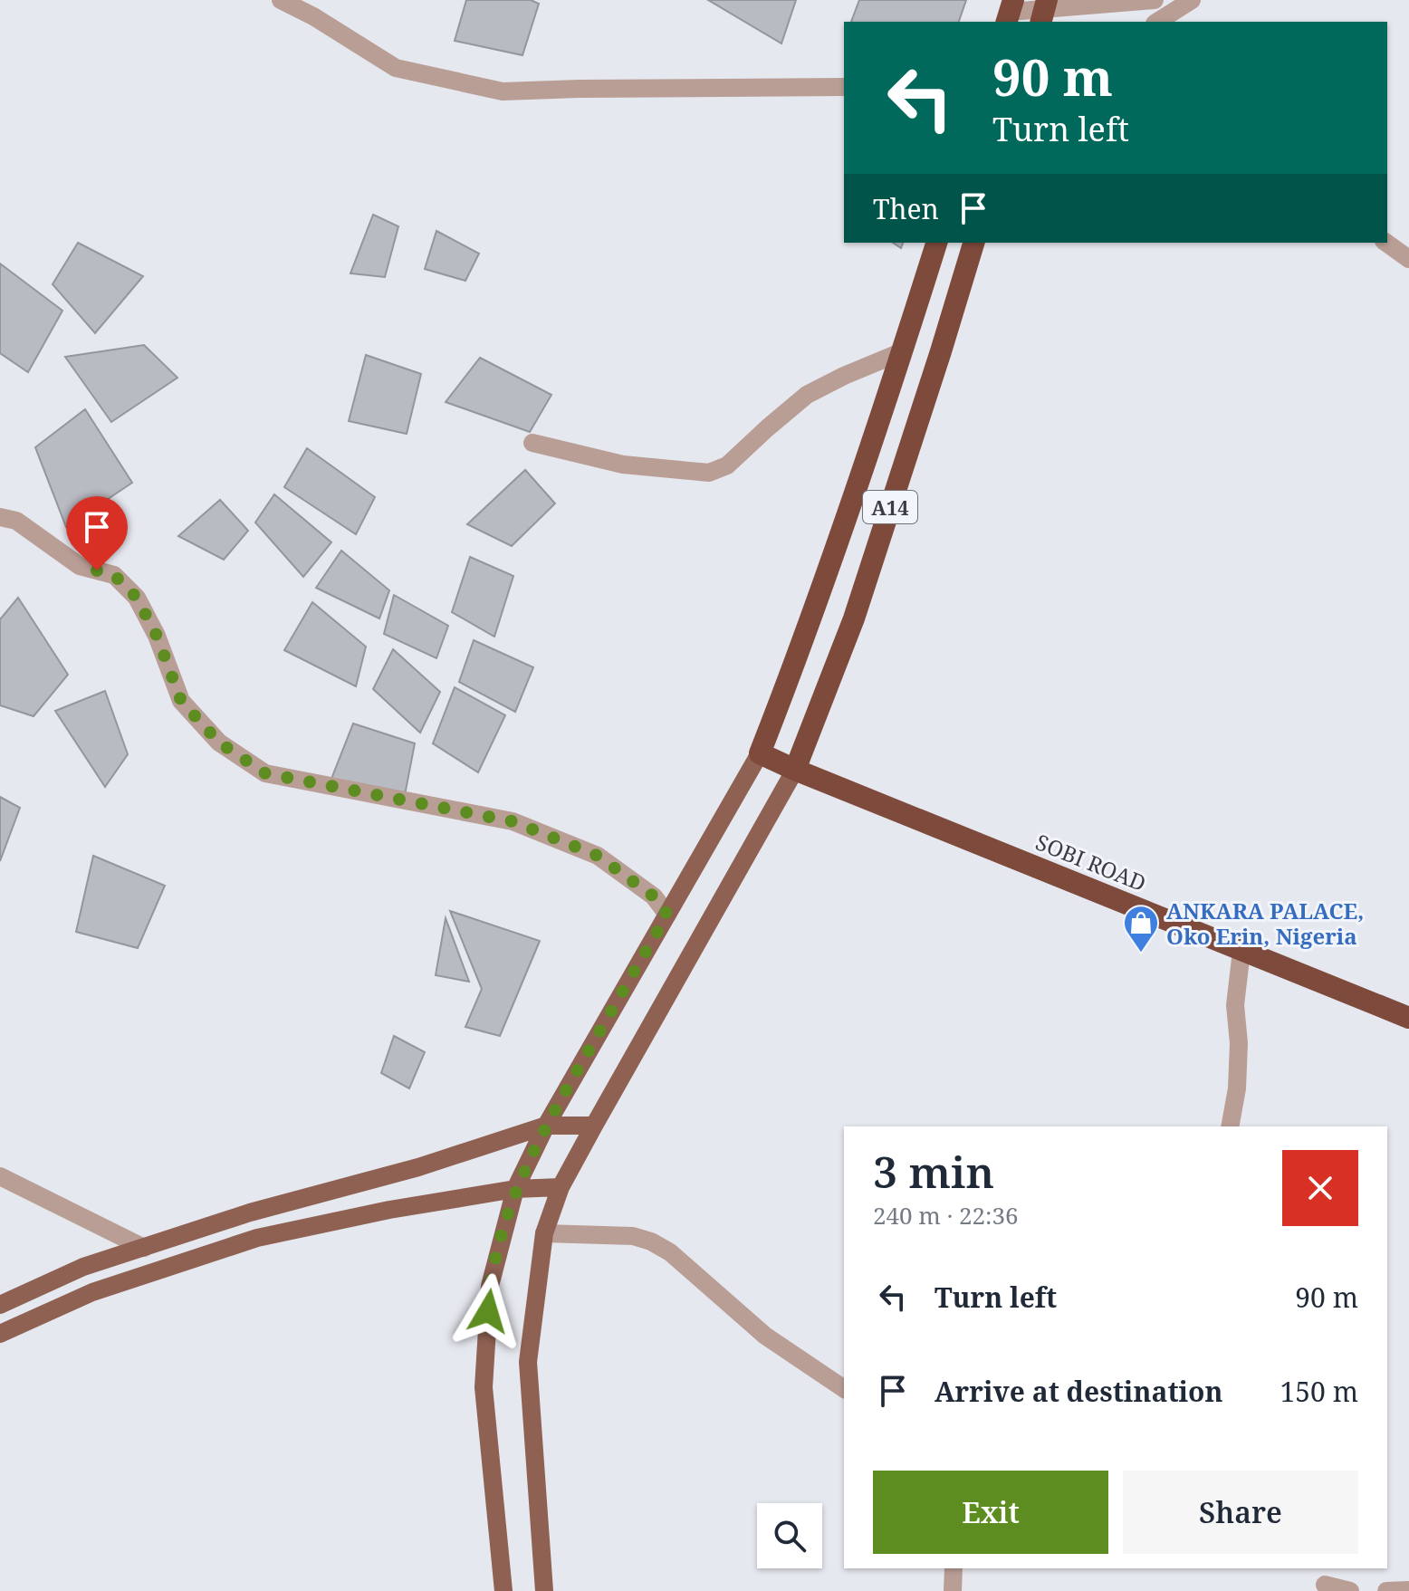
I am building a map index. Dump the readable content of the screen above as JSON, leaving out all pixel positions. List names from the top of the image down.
{
  "streets": {
    "highway": ["A14", "SOBI ROAD"]
  },
  "crossings": [
    ["A14", "SOBI ROAD"]
  ],
  "places": {
    "shop": ["ANKARA PALACE, Oko Erin, Nigeria"]
  },
  "page": {
    "turn": ["90 m", "Turn left"],
    "then": "Then",
    "heading": ["3 min", "240 m · 22:36"],
    "list": [
      {
        "name": "Turn left",
        "value": "90 m"
      },
      {
        "name": "Arrive at destination",
        "value": "150 m"
      }
    ],
    "buttons": ["Exit", "Share"]
  }
}
